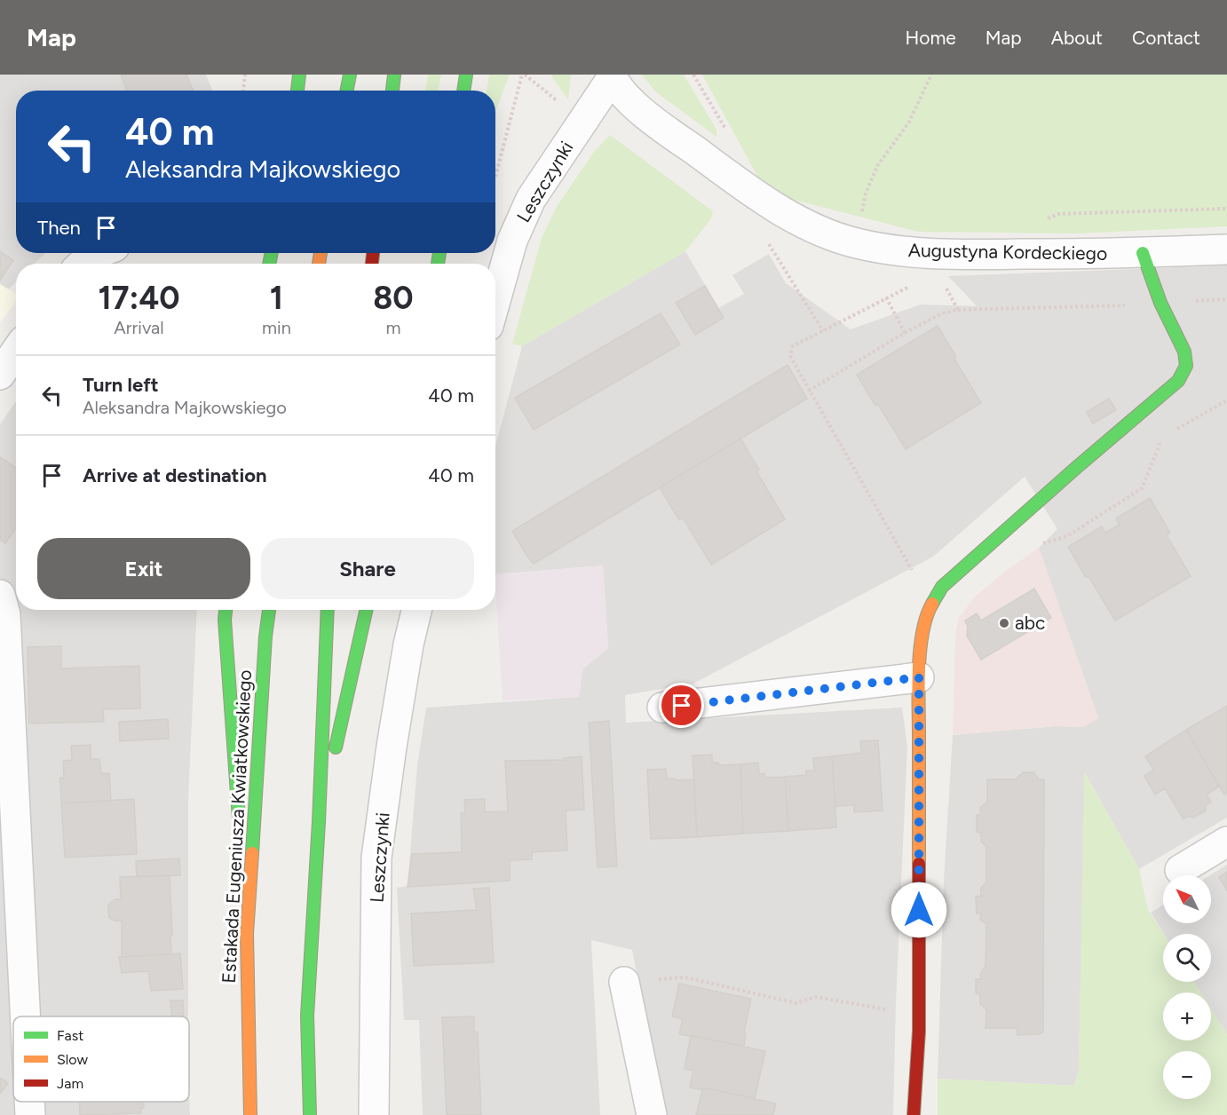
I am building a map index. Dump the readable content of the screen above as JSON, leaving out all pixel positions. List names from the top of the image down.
{
  "streets": {
    "main road": ["Estakada Eugeniusza Kwiatkowskiego"],
    "street": ["Leszczynki", "Augustyna Kordeckiego"]
  },
  "crossings": [
    ["Leszczynki", "Augustyna Kordeckiego"]
  ],
  "places": ["abc"],
  "legend": ["Fast", "Slow", "Jam"],
  "north": "top left",
  "page": {
    "header": "Map",
    "nav": [
      "Home",
      "Map",
      "About",
      "Contact"
    ],
    "turn": ["40 m", "Aleksandra Majkowskiego"],
    "then": "Then",
    "eta": [
      "17:40",
      "Arrival",
      "1",
      "min",
      "80",
      "m"
    ],
    "list": [
      {
        "name": "Turn left",
        "note": "Aleksandra Majkowskiego",
        "value": "40 m"
      },
      {
        "name": "Arrive at destination",
        "value": "40 m"
      }
    ],
    "buttons": ["Exit", "Share"],
    "map_buttons": ["+", "−"]
  }
}
